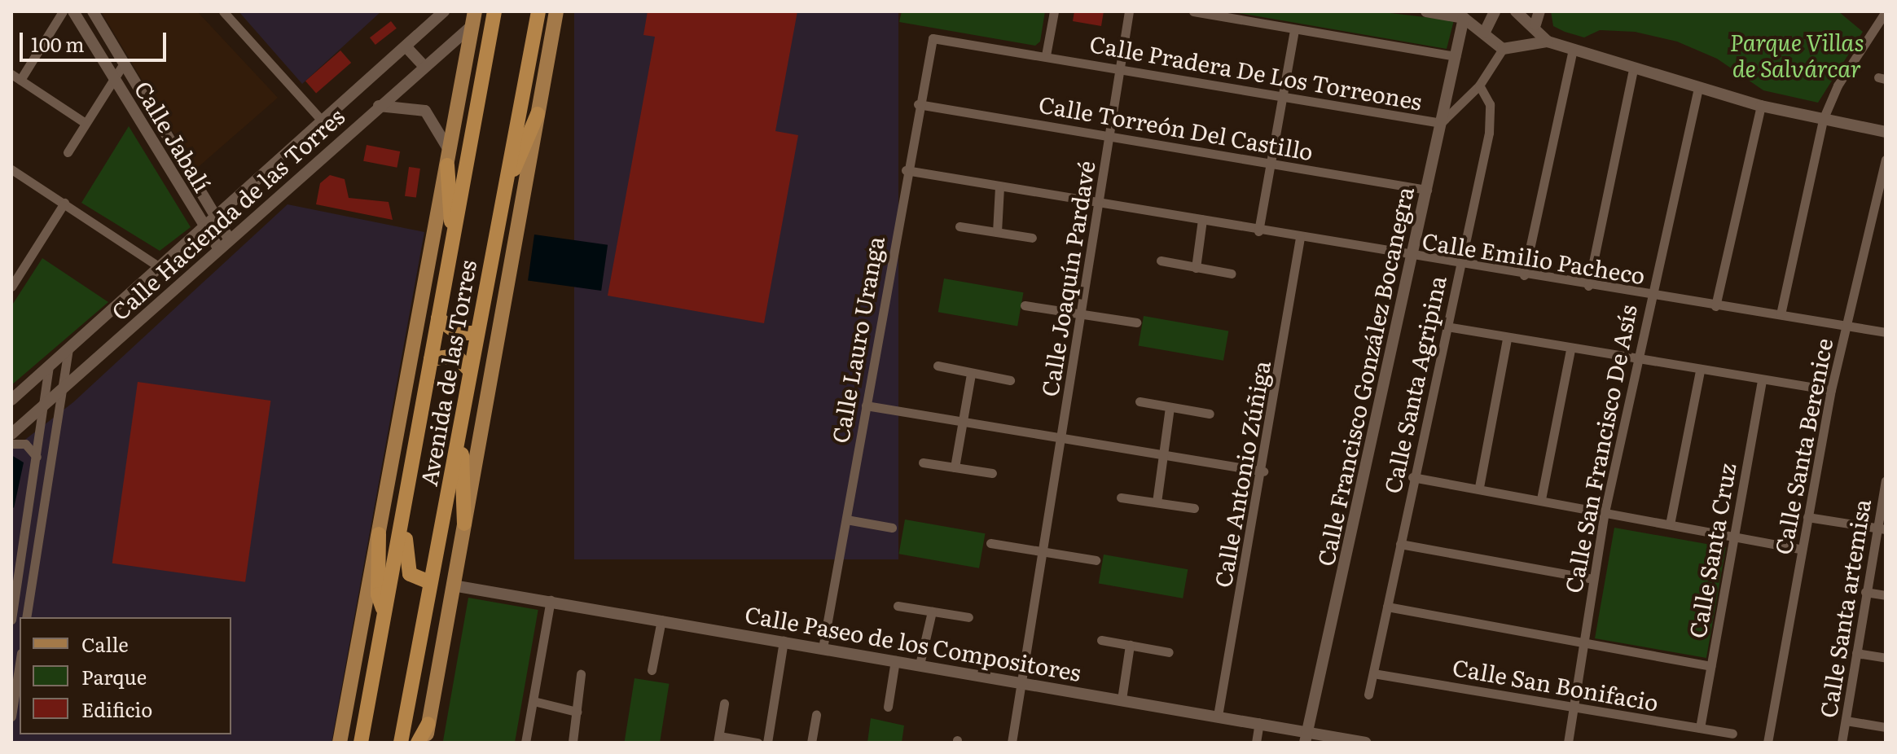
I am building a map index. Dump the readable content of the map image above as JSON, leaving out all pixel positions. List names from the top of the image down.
{
  "streets": {
    "highway": ["Avenida de las Torres"],
    "street": [
      "Calle Pradera De Los Torreones",
      "Calle Torreón Del Castillo",
      "Calle Jabalí",
      "Calle Hacienda de las Torres",
      "Calle Emilio Pacheco",
      "Calle Joaquín Pardavé",
      "Calle Lauro Uranga",
      "Calle Francisco González Bocanegra",
      "Calle Santa Agripina",
      "Calle Santa Berenice",
      "Calle San Francisco De Asís",
      "Calle Antonio Zúñiga",
      "Calle Santa Cruz",
      "Calle Santa artemisa",
      "Calle Paseo de los Compositores",
      "Calle San Bonifacio"
    ]
  },
  "crossings": [
    ["Calle Pradera De Los Torreones", "Calle Joaquín Pardavé"],
    ["Calle Pradera De Los Torreones", "Calle Lauro Uranga"],
    ["Calle Pradera De Los Torreones", "Calle Francisco González Bocanegra"],
    ["Calle Pradera De Los Torreones", "Calle Santa Agripina"],
    ["Calle Torreón Del Castillo", "Calle Joaquín Pardavé"],
    ["Calle Torreón Del Castillo", "Calle Lauro Uranga"],
    ["Calle Torreón Del Castillo", "Calle Francisco González Bocanegra"],
    ["Calle Jabalí", "Calle Hacienda de las Torres"],
    ["Calle Hacienda de las Torres", "Avenida de las Torres"],
    ["Calle Emilio Pacheco", "Calle Joaquín Pardavé"],
    ["Calle Emilio Pacheco", "Calle Lauro Uranga"],
    ["Calle Emilio Pacheco", "Calle Francisco González Bocanegra"],
    ["Calle Emilio Pacheco", "Calle Santa Agripina"],
    ["Calle Emilio Pacheco", "Calle Santa Berenice"],
    ["Calle Emilio Pacheco", "Calle San Francisco De Asís"],
    ["Calle Emilio Pacheco", "Calle Antonio Zúñiga"],
    ["Calle Joaquín Pardavé", "Calle Paseo de los Compositores"],
    ["Calle Lauro Uranga", "Calle Paseo de los Compositores"],
    ["Avenida de las Torres", "Calle Paseo de los Compositores"],
    ["Calle Francisco González Bocanegra", "Calle Paseo de los Compositores"],
    ["Calle Santa Agripina", "Calle San Bonifacio"],
    ["Calle San Francisco De Asís", "Calle San Bonifacio"],
    ["Calle Antonio Zúñiga", "Calle Paseo de los Compositores"],
    ["Calle Santa Cruz", "Calle San Bonifacio"]
  ],
  "parks": ["Parque Villas de Salvárcar"],
  "legend": ["Calle", "Parque", "Edificio"],
  "scale_bar": "100 m"
}
